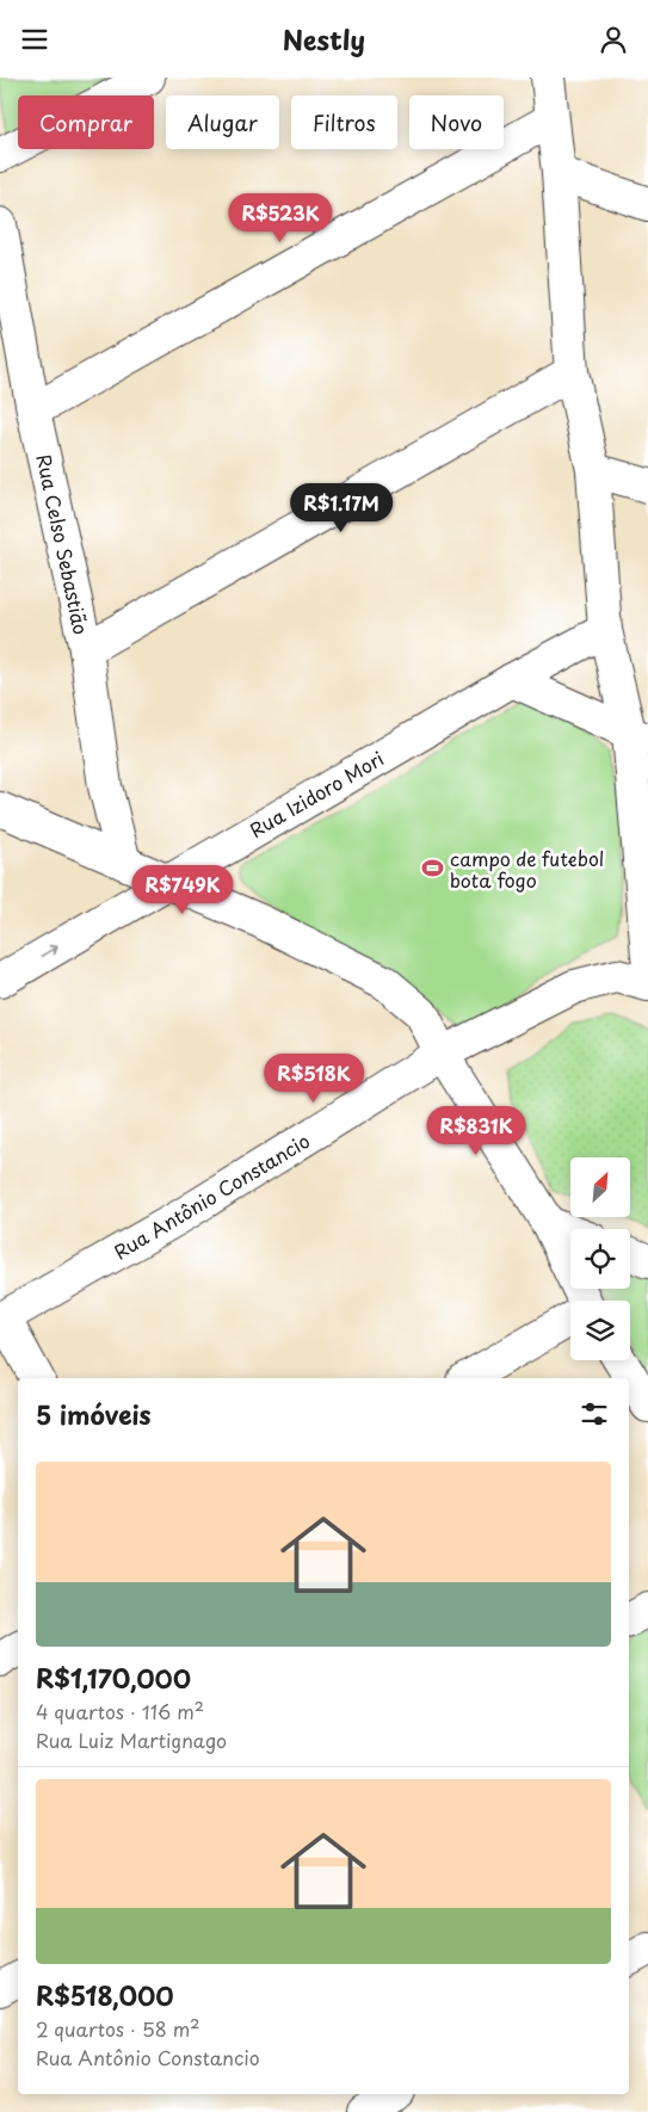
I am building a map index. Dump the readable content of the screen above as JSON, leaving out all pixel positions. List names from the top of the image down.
{
  "streets": {
    "street": ["Rua Celso Sebastião", "Rua Izidoro Mori", "Rua Antônio Constancio"]
  },
  "places": {
    "sports": ["campo de futebol bota fogo"]
  },
  "north": "top right",
  "page": {
    "header": "Nestly",
    "chip": [
      "Comprar",
      "Alugar",
      "Filtros",
      "Novo"
    ],
    "price": [
      "R$523K",
      "R$1.17M",
      "R$749K",
      "R$518K",
      "R$831K"
    ],
    "heading": "5 imóveis",
    "list": [
      {
        "name": "R$1,170,000",
        "note": "4 quartos · 116 m² · Rua Luiz Martignago"
      },
      {
        "name": "R$518,000",
        "note": "2 quartos · 58 m² · Rua Antônio Constancio"
      }
    ]
  }
}
